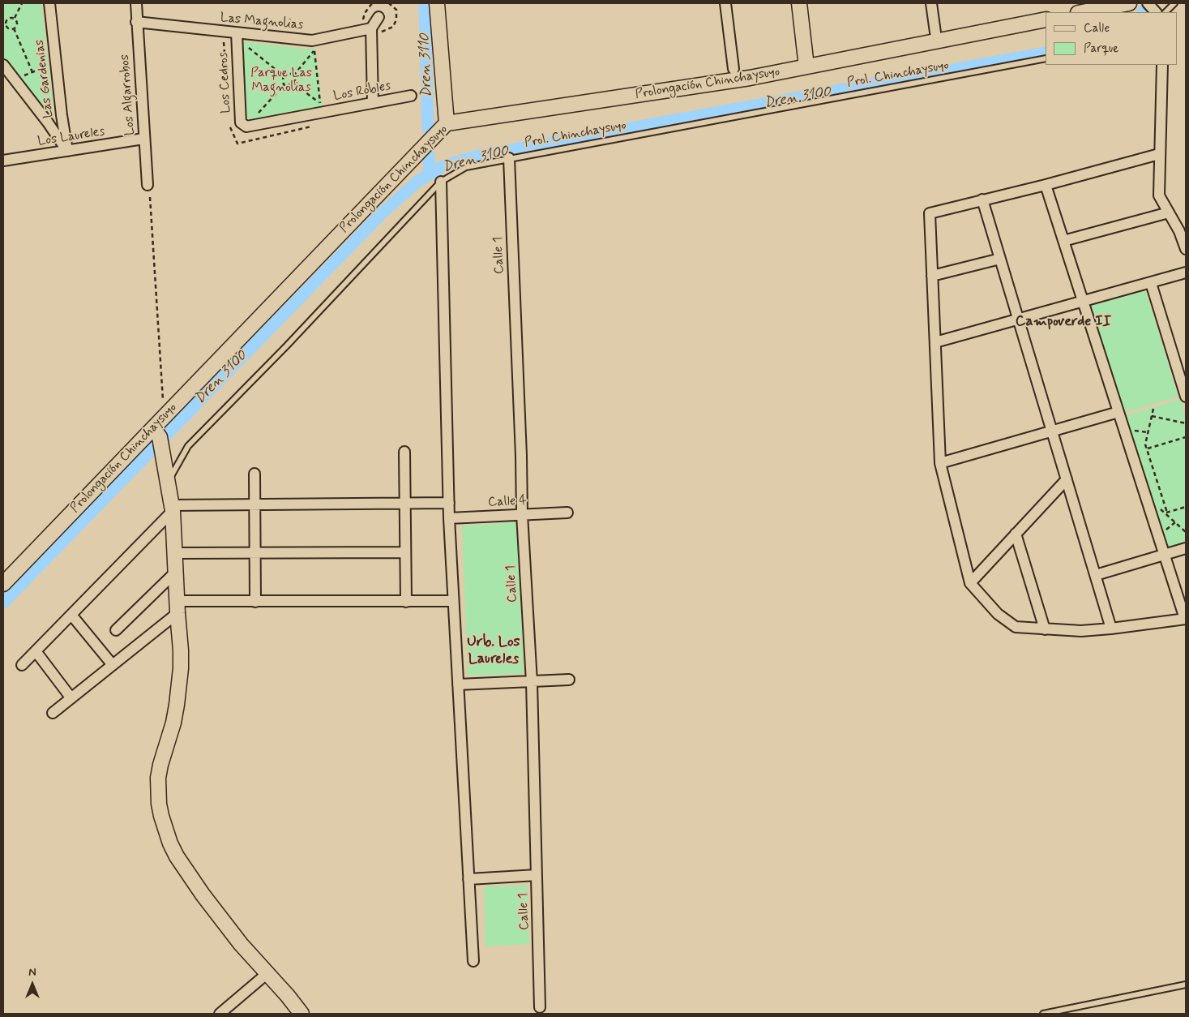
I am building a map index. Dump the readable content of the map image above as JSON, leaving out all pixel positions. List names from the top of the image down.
{
  "streets": {
    "street": [
      "Las Magnolias",
      "Las Gardenias",
      "Los Cedros",
      "Prolongación Chinchaysuyo",
      "Los Robles",
      "Los Algarrobos",
      "Los Laureles",
      "Calle 1",
      "Calle 4"
    ],
    "lane": ["Prol. Chinchaysuyo"]
  },
  "crossings": [
    ["Las Magnolias", "Los Cedros"],
    ["Las Magnolias", "Los Algarrobos"],
    ["Prol. Chinchaysuyo", "Calle 1"],
    ["Las Gardenias", "Los Laureles"],
    ["Los Cedros", "Los Robles"],
    ["Los Algarrobos", "Los Laureles"],
    ["Calle 1", "Calle 4"]
  ],
  "districts": ["Campoverde II", "Urb. Los Laureles"],
  "water": ["Dren 3110", "Dren 3100"],
  "parks": ["Parque Las Magnolias"],
  "legend": ["Calle", "Parque"],
  "north": "top"
}
